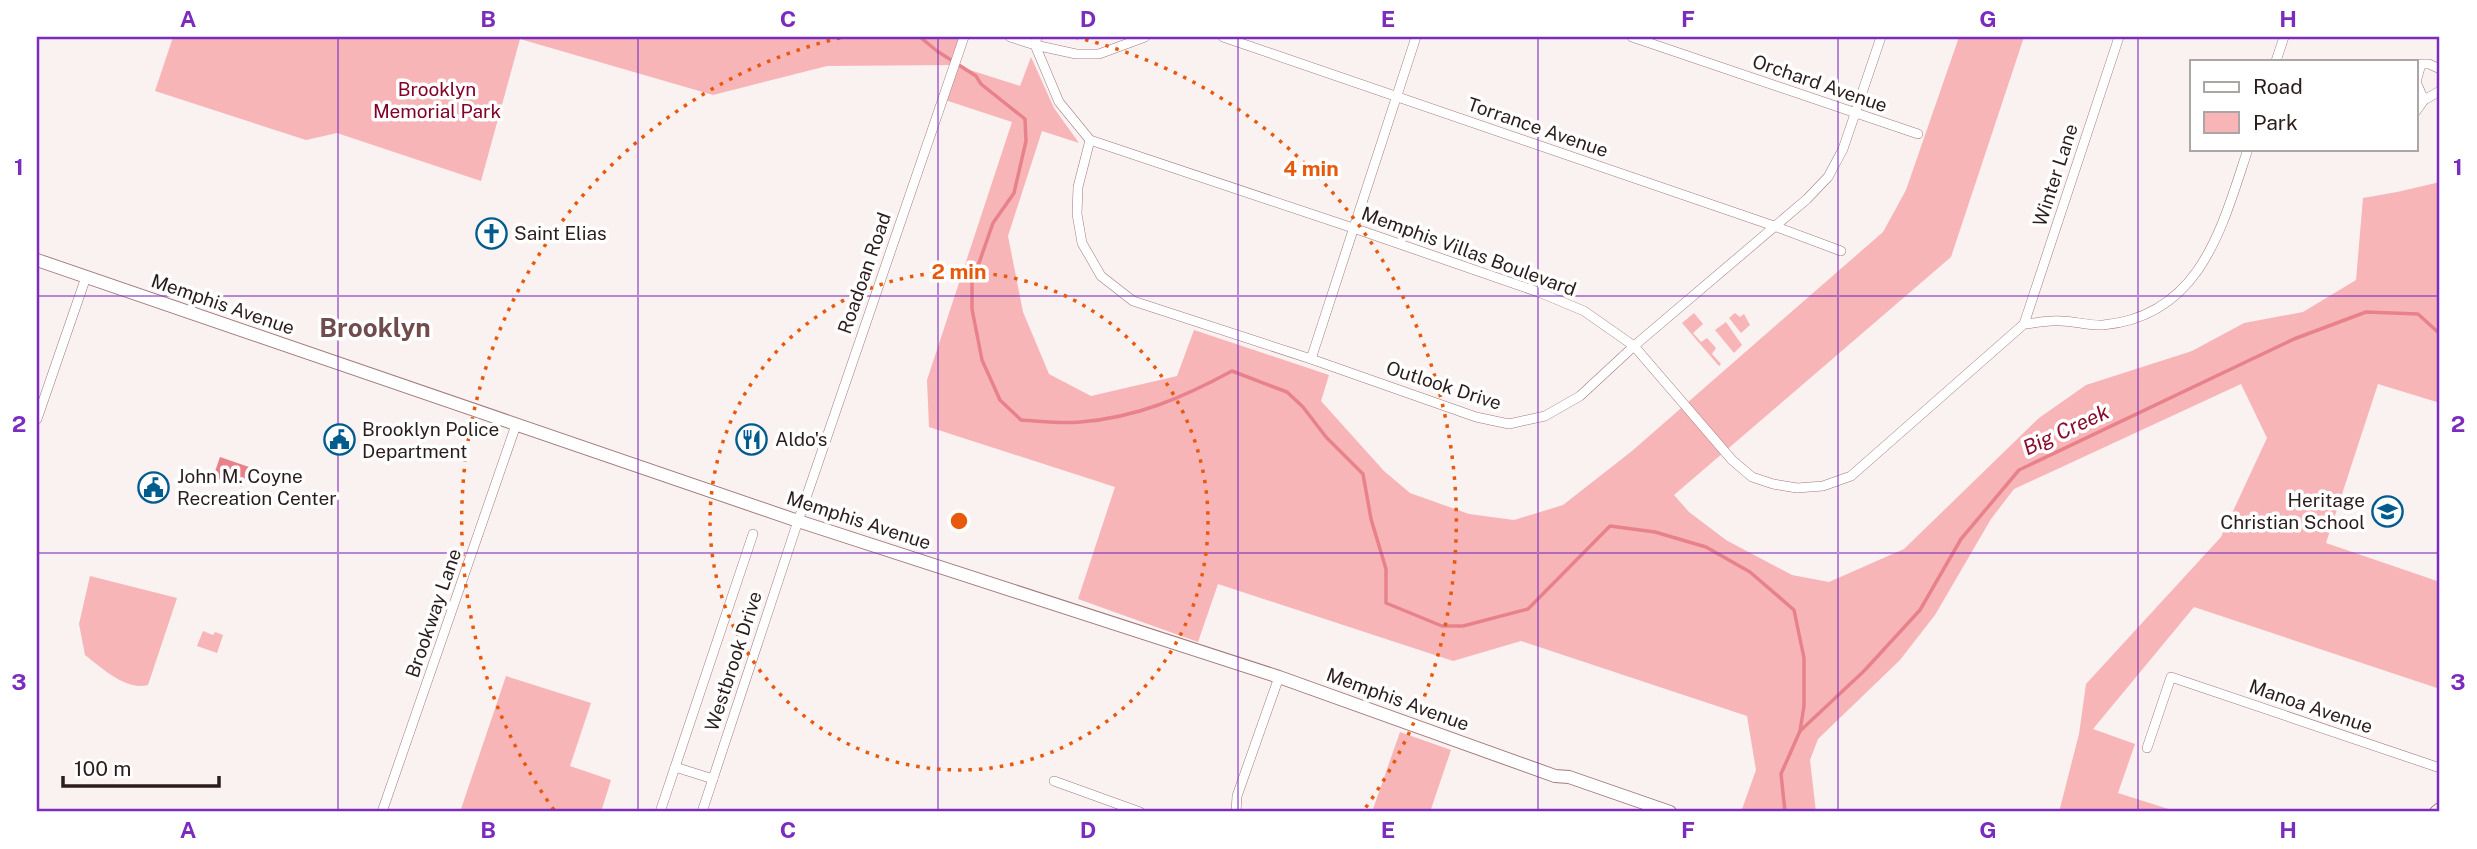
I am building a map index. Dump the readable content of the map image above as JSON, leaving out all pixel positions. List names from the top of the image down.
{
  "streets": {
    "main road": ["Memphis Avenue"],
    "street": [
      "Orchard Avenue",
      "Torrance Avenue",
      "Winter Lane",
      "Memphis Villas Boulevard",
      "Roadoan Road",
      "Outlook Drive",
      "Brookway Lane",
      "Westbrook Drive",
      "Manoa Avenue"
    ]
  },
  "crossings": [
    ["Orchard Avenue", "Outlook Drive"],
    ["Torrance Avenue", "Outlook Drive"],
    ["Winter Lane", "Memphis Villas Boulevard"],
    ["Memphis Villas Boulevard", "Outlook Drive"],
    ["Roadoan Road", "Memphis Avenue"],
    ["Roadoan Road", "Westbrook Drive"],
    ["Memphis Avenue", "Brookway Lane"],
    ["Memphis Avenue", "Westbrook Drive"]
  ],
  "districts": ["Brooklyn"],
  "water": ["Big Creek"],
  "parks": ["Brooklyn Memorial Park"],
  "places": {
    "church": ["Saint Elias"],
    "restaurant": ["Aldo's"],
    "public building": ["Brooklyn Police Department", "John M. Coyne Recreation Center"],
    "school or university": ["Heritage Christian School"]
  },
  "legend": ["Road", "Park"],
  "scale_bar": "100 m",
  "grid": {
    "columns": [
      "A",
      "B",
      "C",
      "D",
      "E",
      "F",
      "G",
      "H"
    ],
    "rows": ["1", "2", "3"]
  },
  "rings": ["4 min", "2 min"]
}
